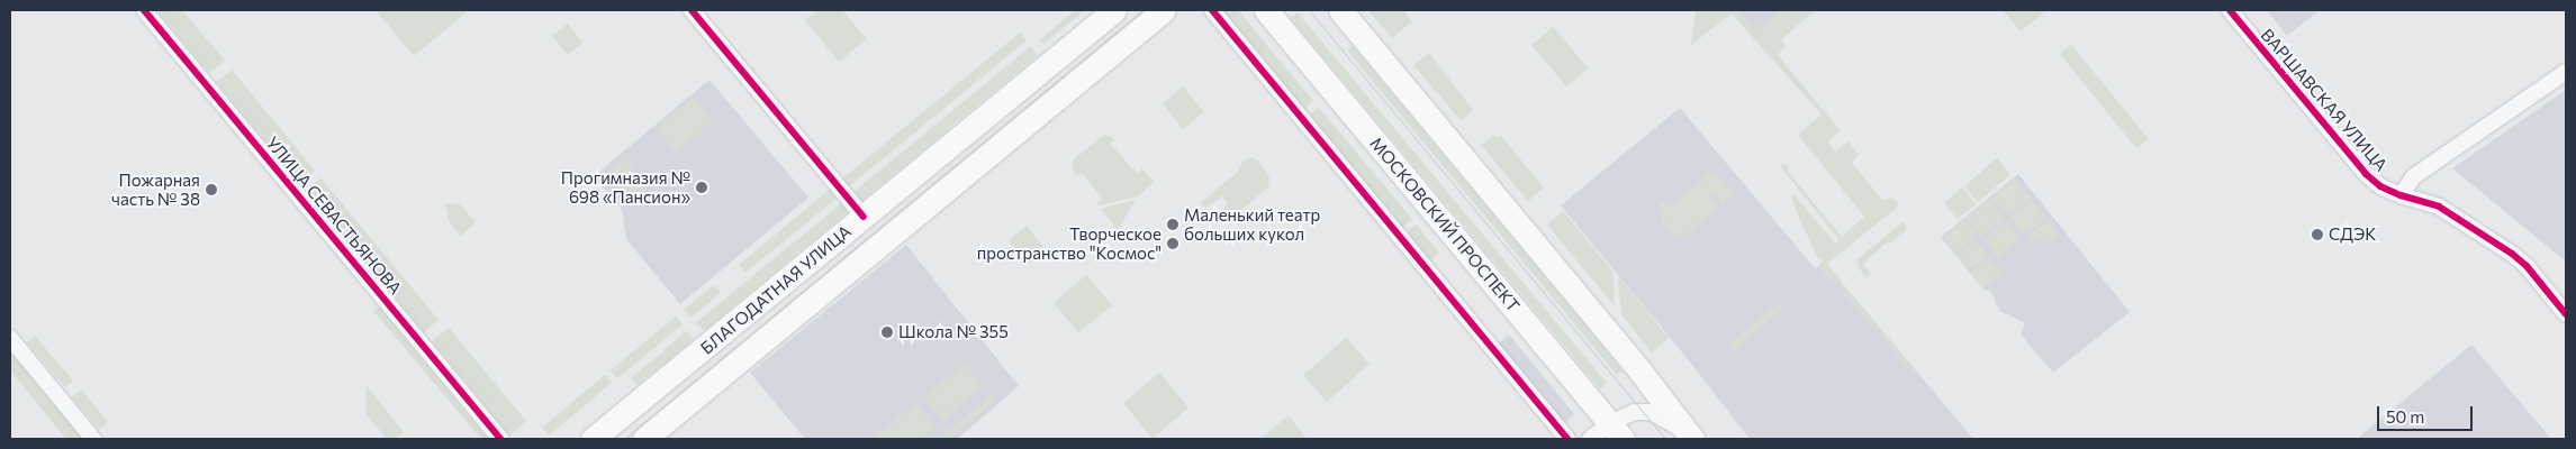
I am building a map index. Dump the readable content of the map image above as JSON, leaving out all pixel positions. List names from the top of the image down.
{
  "streets": {
    "main road": ["МОСКОВСКИЙ ПРОСПЕКТ", "БЛАГОДАТНАЯ УЛИЦА"],
    "street": ["ВАРШАВСКАЯ УЛИЦА", "УЛИЦА СЕВАСТЬЯНОВА"]
  },
  "places": [
    "Прогимназия № 698 «Пансион»",
    "Пожарная часть № 38",
    "Маленький театр больших кукол",
    "СДЭК",
    "Творческое пространство \"Космос\"",
    "Школа № 355"
  ],
  "scale_bar": "50 m"
}
